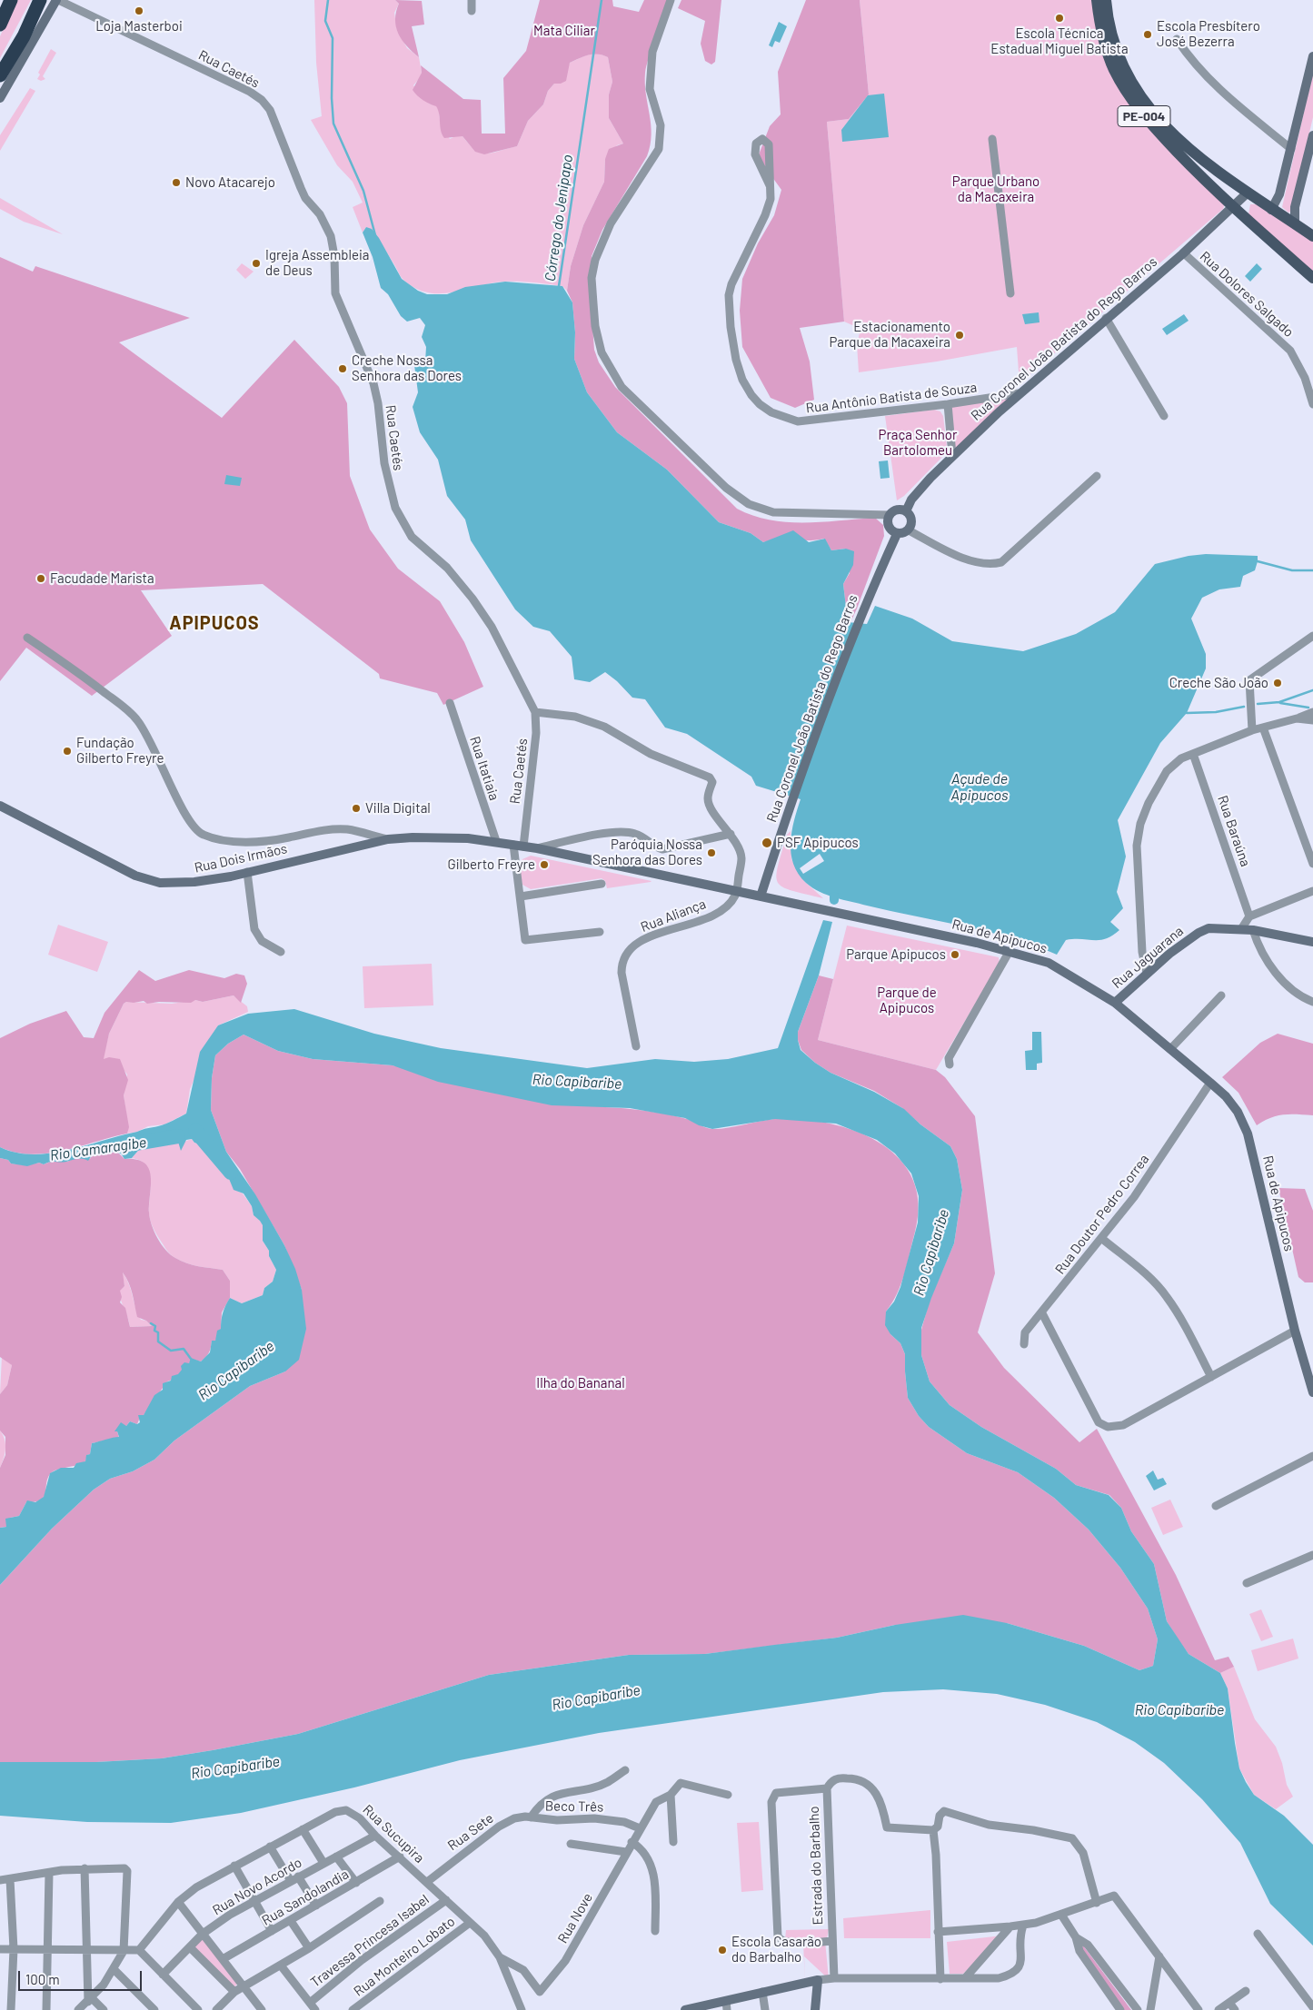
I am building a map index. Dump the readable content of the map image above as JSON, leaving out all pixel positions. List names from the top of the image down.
{
  "streets": {
    "main road": [
      "PE-004",
      "Rua Coronel João Batista do Rego Barros",
      "Rua Dois Irmãos",
      "Rua de Apipucos",
      "Rua Jaguarana"
    ],
    "street": [
      "Rua Caetés",
      "Rua Dolores Salgado",
      "Rua Antônio Batista de Souza",
      "Rua Itatiaia",
      "Rua Baraúna",
      "Rua Aliança",
      "Rua Doutor Pedro Correa",
      "Beco Três",
      "Rua Sete",
      "Rua Sucupira",
      "Estrada do Barbalho",
      "Rua Novo Acordo",
      "Rua Sandolandia",
      "Rua Nove",
      "Travessa Princesa Isabel",
      "Rua Monteiro Lobato"
    ]
  },
  "crossings": [
    ["Rua Caetés", "Rua de Apipucos"],
    ["PE-004", "Rua Coronel João Batista do Rego Barros"],
    ["Rua Dolores Salgado", "Rua Coronel João Batista do Rego Barros"],
    ["Rua Coronel João Batista do Rego Barros", "Rua Antônio Batista de Souza"],
    ["Rua Coronel João Batista do Rego Barros", "Rua de Apipucos"],
    ["Rua Itatiaia", "Rua Dois Irmãos"],
    ["Rua Itatiaia", "Rua de Apipucos"],
    ["Rua Dois Irmãos", "Rua de Apipucos"],
    ["Rua Aliança", "Rua de Apipucos"],
    ["Rua de Apipucos", "Rua Jaguarana"],
    ["Rua de Apipucos", "Rua Doutor Pedro Correa"],
    ["Beco Três", "Rua Sete"],
    ["Beco Três", "Rua Nove"],
    ["Rua Sete", "Rua Sucupira"],
    ["Rua Sucupira", "Rua Novo Acordo"],
    ["Rua Sucupira", "Rua Sandolandia"],
    ["Rua Sucupira", "Rua Nove"],
    ["Rua Sucupira", "Travessa Princesa Isabel"],
    ["Rua Sucupira", "Rua Monteiro Lobato"]
  ],
  "districts": ["APIPUCOS"],
  "water": [
    "Córrego do Jenipapo",
    "Açude de Apipucos",
    "Rio Capibaribe",
    "Rio Camaragibe"
  ],
  "parks": [
    "Mata Ciliar",
    "Parque Urbano da Macaxeira",
    "Praça Senhor Bartolomeu",
    "Parque de Apipucos",
    "Ilha do Bananal"
  ],
  "places": [
    "Loja Masterboi",
    "Escola Técnica Estadual Miguel Batista",
    "Escola Presbítero José Bezerra",
    "Novo Atacarejo",
    "Igreja Assembleia de Deus",
    "Estacionamento Parque da Macaxeira",
    "Creche Nossa Senhora das Dores",
    "Facudade Marista",
    "Creche São João",
    "Fundação Gilberto Freyre",
    "Villa Digital",
    "PSF Apipucos",
    "Paróquia Nossa Senhora das Dores",
    "Gilberto Freyre",
    "Parque Apipucos",
    "Escola Casarão do Barbalho"
  ],
  "scale_bar": "100 m"
}
